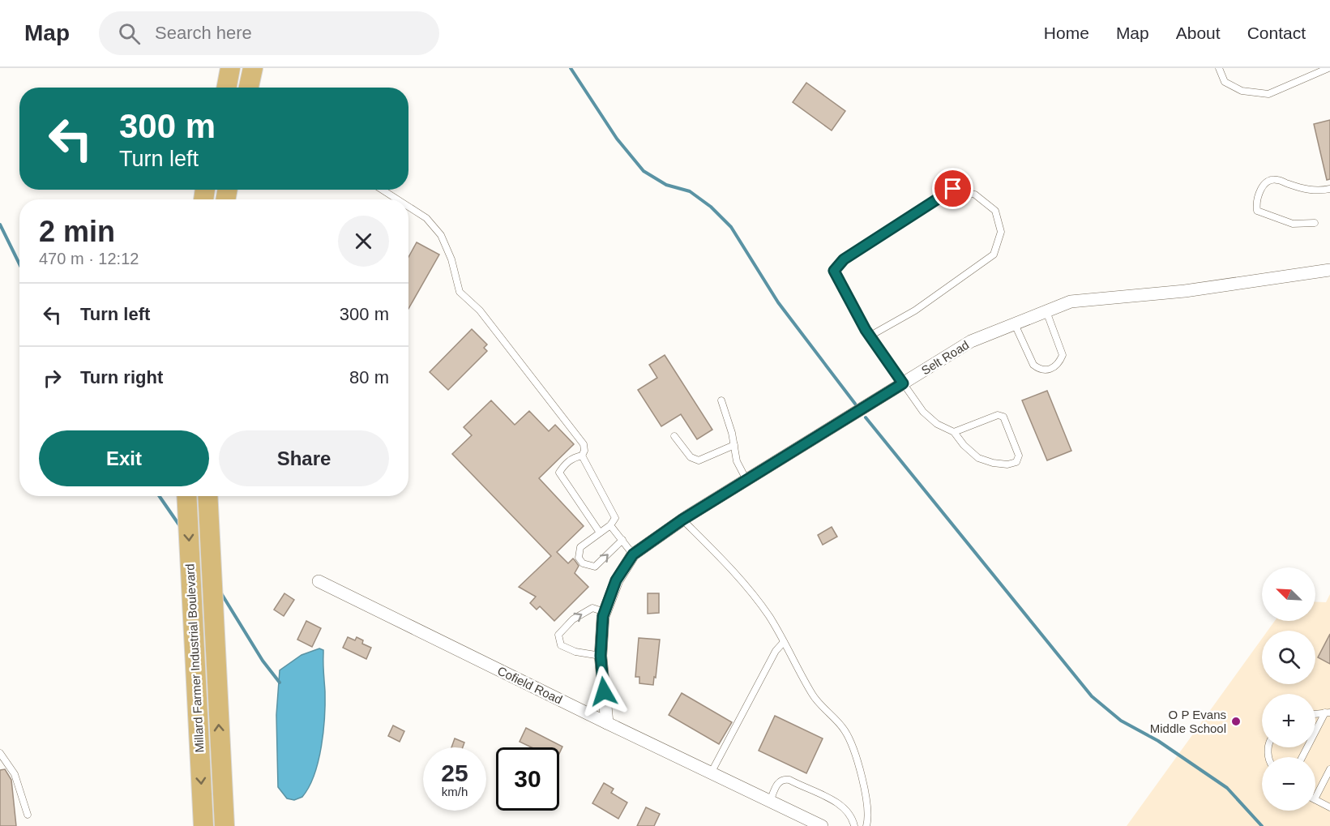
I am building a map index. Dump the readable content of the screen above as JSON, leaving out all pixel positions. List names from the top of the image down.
{
  "streets": {
    "main road": ["Millard Farmer Industrial Boulevard"],
    "street": ["Selt Road", "Cofield Road"]
  },
  "crossings": [
    ["Selt Road", "Cofield Road"]
  ],
  "places": ["O P Evans Middle School"],
  "north": "top left",
  "page": {
    "header": "Map",
    "search": "Search here",
    "nav": [
      "Home",
      "Map",
      "About",
      "Contact"
    ],
    "turn": ["300 m", "Turn left"],
    "heading": ["2 min", "470 m · 12:12"],
    "list": [
      {
        "name": "Turn left",
        "value": "300 m"
      },
      {
        "name": "Turn right",
        "value": "80 m"
      }
    ],
    "buttons": ["Exit", "Share"],
    "map_buttons": ["+", "−"],
    "speed": "25 km/h",
    "limit": "30"
  }
}
